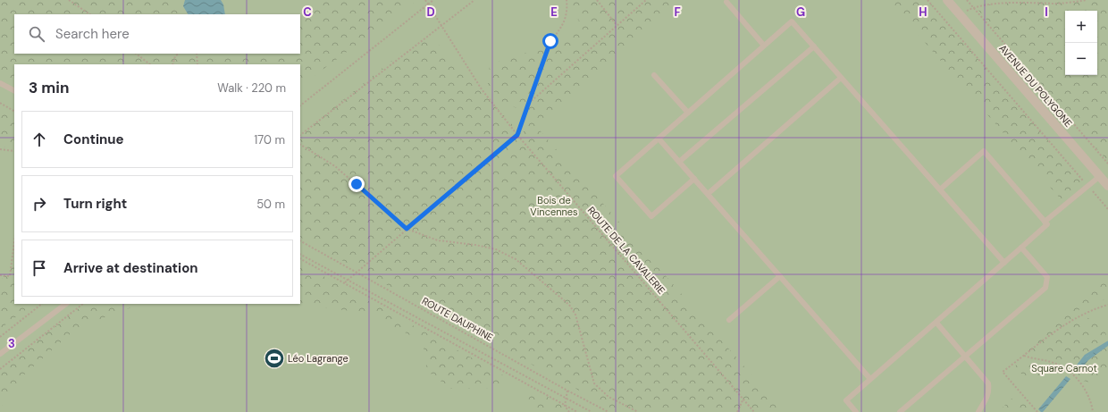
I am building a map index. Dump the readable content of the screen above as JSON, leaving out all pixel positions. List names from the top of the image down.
{
  "streets": {
    "street": ["AVENUE DU POLYGONE"],
    "path": ["ROUTE DE LA CAVALERIE", "ROUTE DAUPHINE"]
  },
  "parks": ["Bois de Vincennes", "Square Carnot"],
  "places": {
    "sports": ["Léo Lagrange"]
  },
  "page": {
    "map_buttons": ["+", "−"],
    "search": "Search here",
    "heading": ["3 min", "Walk · 220 m"],
    "list": [
      ["Continue", "170 m"],
      ["Turn right", "50 m"],
      "Arrive at destination"
    ]
  },
  "grid": {
    "columns": [
      "C",
      "D",
      "E",
      "F",
      "G",
      "H",
      "I"
    ],
    "rows": ["3"]
  }
}
